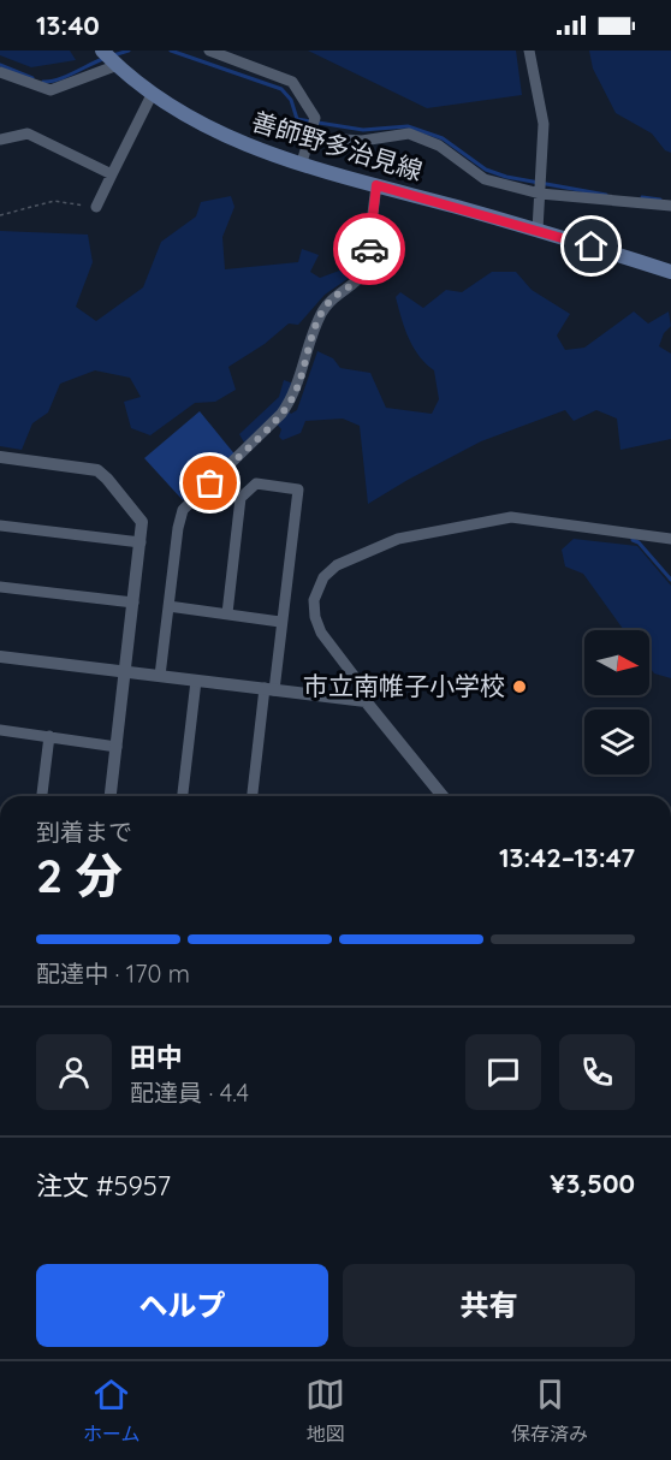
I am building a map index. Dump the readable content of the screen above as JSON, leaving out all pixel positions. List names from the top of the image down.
{
  "streets": {
    "main road": ["善師野多治見線"]
  },
  "places": ["市立南帷子小学校"],
  "north": "right",
  "page": {
    "status": "13:40",
    "heading": ["2 分", "到着まで", "13:42–13:47"],
    "panel": [
      "田中",
      "配達員 · 4.4",
      "注文 #5957",
      "¥3,500"
    ],
    "bar": "配達中 · 170 m",
    "buttons": ["ヘルプ", "共有"],
    "tabs": ["ホーム", "地図", "保存済み"]
  }
}
